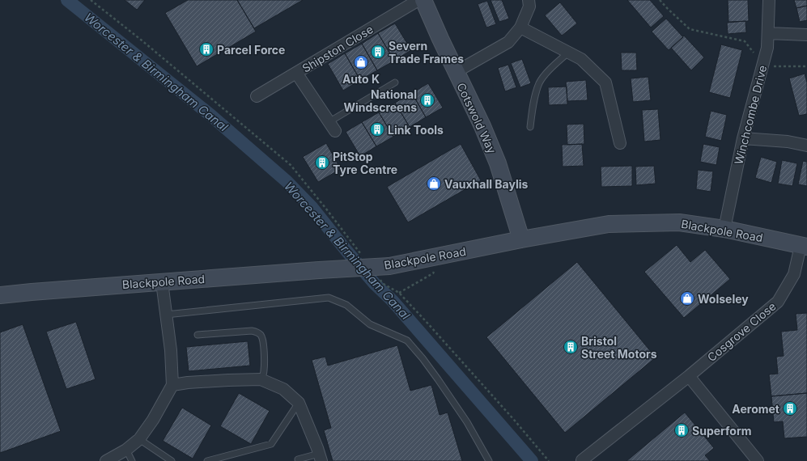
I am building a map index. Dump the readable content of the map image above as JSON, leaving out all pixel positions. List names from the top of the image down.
{
  "streets": {
    "main road": ["Cotswold Way", "Blackpole Road"],
    "street": ["Shipston Close", "Winchcombe Drive", "Cosgrove Close"]
  },
  "crossings": [
    ["Winchcombe Drive", "Blackpole Road"],
    ["Cotswold Way", "Blackpole Road"],
    ["Blackpole Road", "Cosgrove Close"]
  ],
  "water": ["Worcester & Birmingham Canal"],
  "places": {
    "building": [
      "Parcel Force",
      "Severn Trade Frames",
      "National Windscreens",
      "Link Tools",
      "PitStop Tyre Centre",
      "Bristol Street Motors",
      "Aeromet",
      "Superform"
    ],
    "shop": ["Auto K", "Vauxhall Baylis", "Wolseley"]
  }
}
